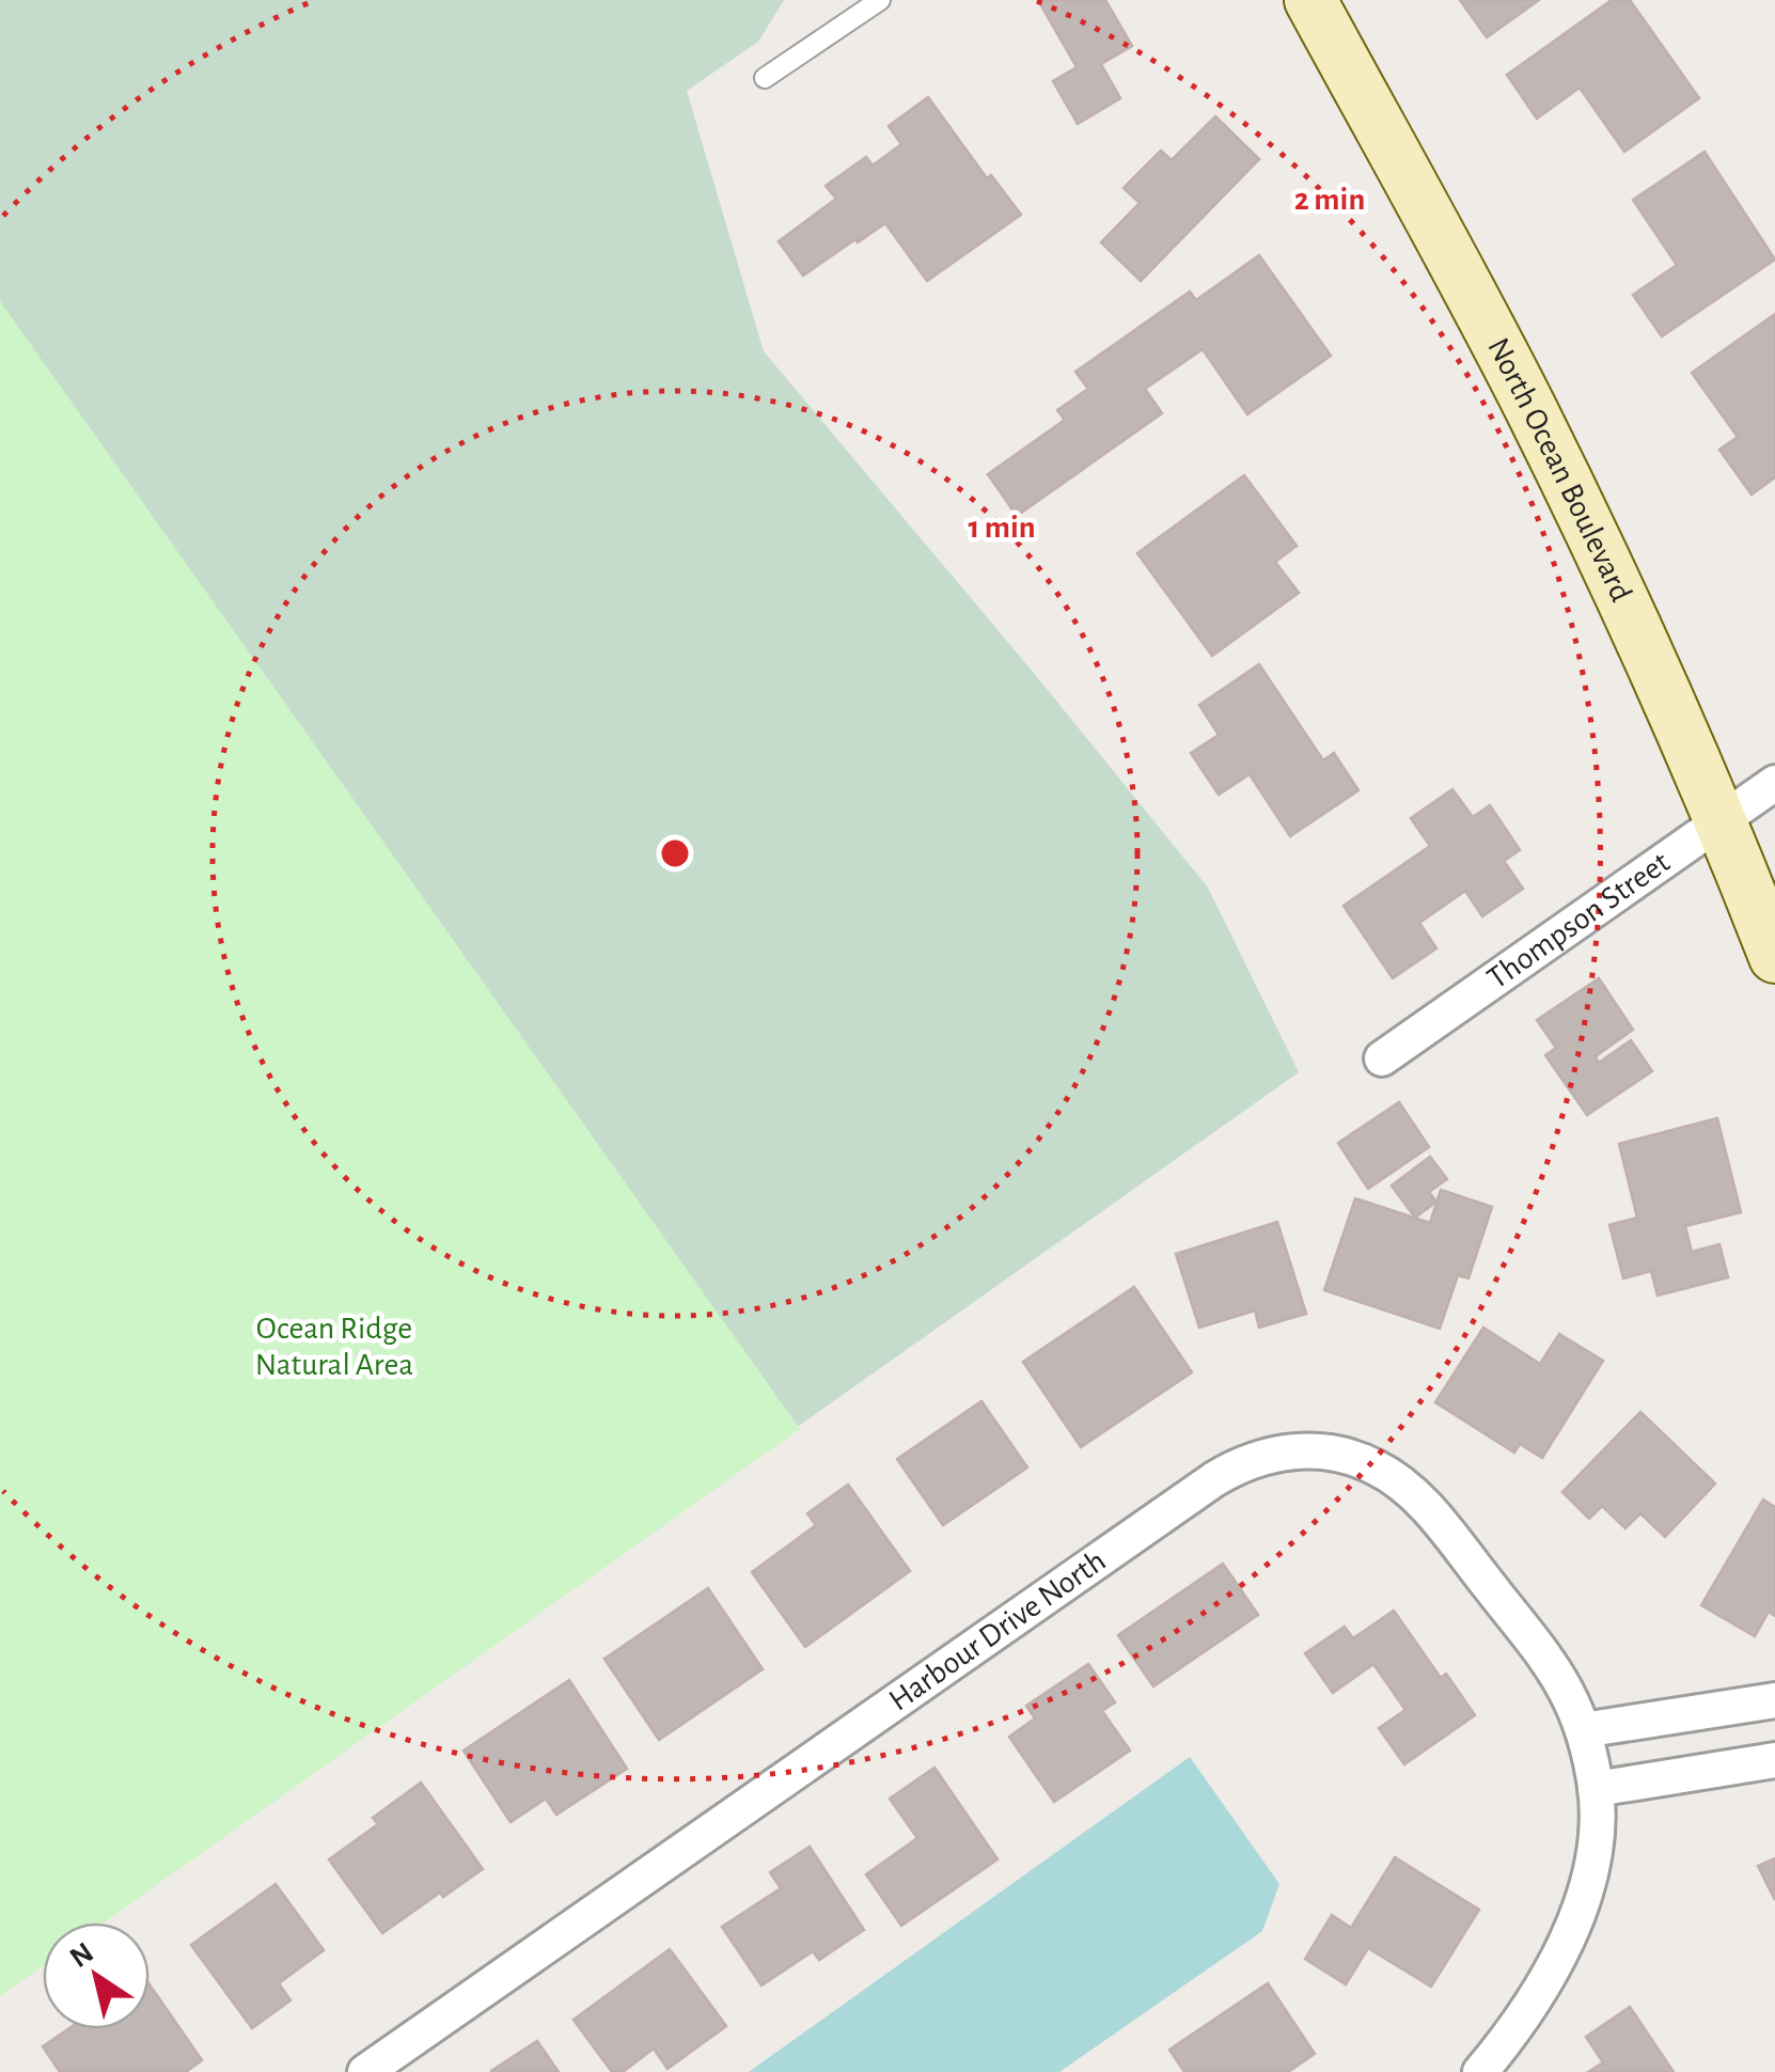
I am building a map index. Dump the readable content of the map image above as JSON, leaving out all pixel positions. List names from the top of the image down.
{
  "streets": {
    "main road": ["North Ocean Boulevard"],
    "street": ["Thompson Street", "Harbour Drive North"]
  },
  "crossings": [
    ["North Ocean Boulevard", "Thompson Street"]
  ],
  "parks": ["Ocean Ridge Natural Area"],
  "north": "top left",
  "rings": ["2 min", "1 min"]
}
